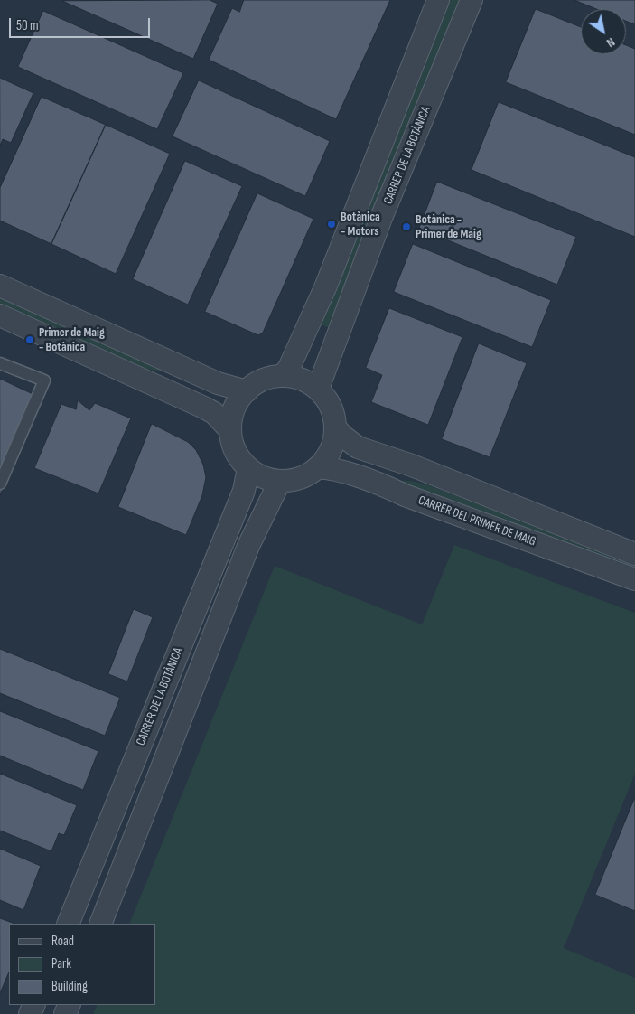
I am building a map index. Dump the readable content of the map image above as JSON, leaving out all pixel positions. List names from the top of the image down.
{
  "streets": {
    "street": ["CARRER DE LA BOTÀNICA", "CARRER DEL PRIMER DE MAIG"]
  },
  "crossings": [
    ["CARRER DE LA BOTÀNICA", "CARRER DEL PRIMER DE MAIG"]
  ],
  "places": ["Botànica - Motors", "Botànica - Primer de Maig", "Primer de Maig - Botànica"],
  "legend": ["Road", "Park", "Building"],
  "scale_bar": "50 m",
  "north": "bottom right"
}
